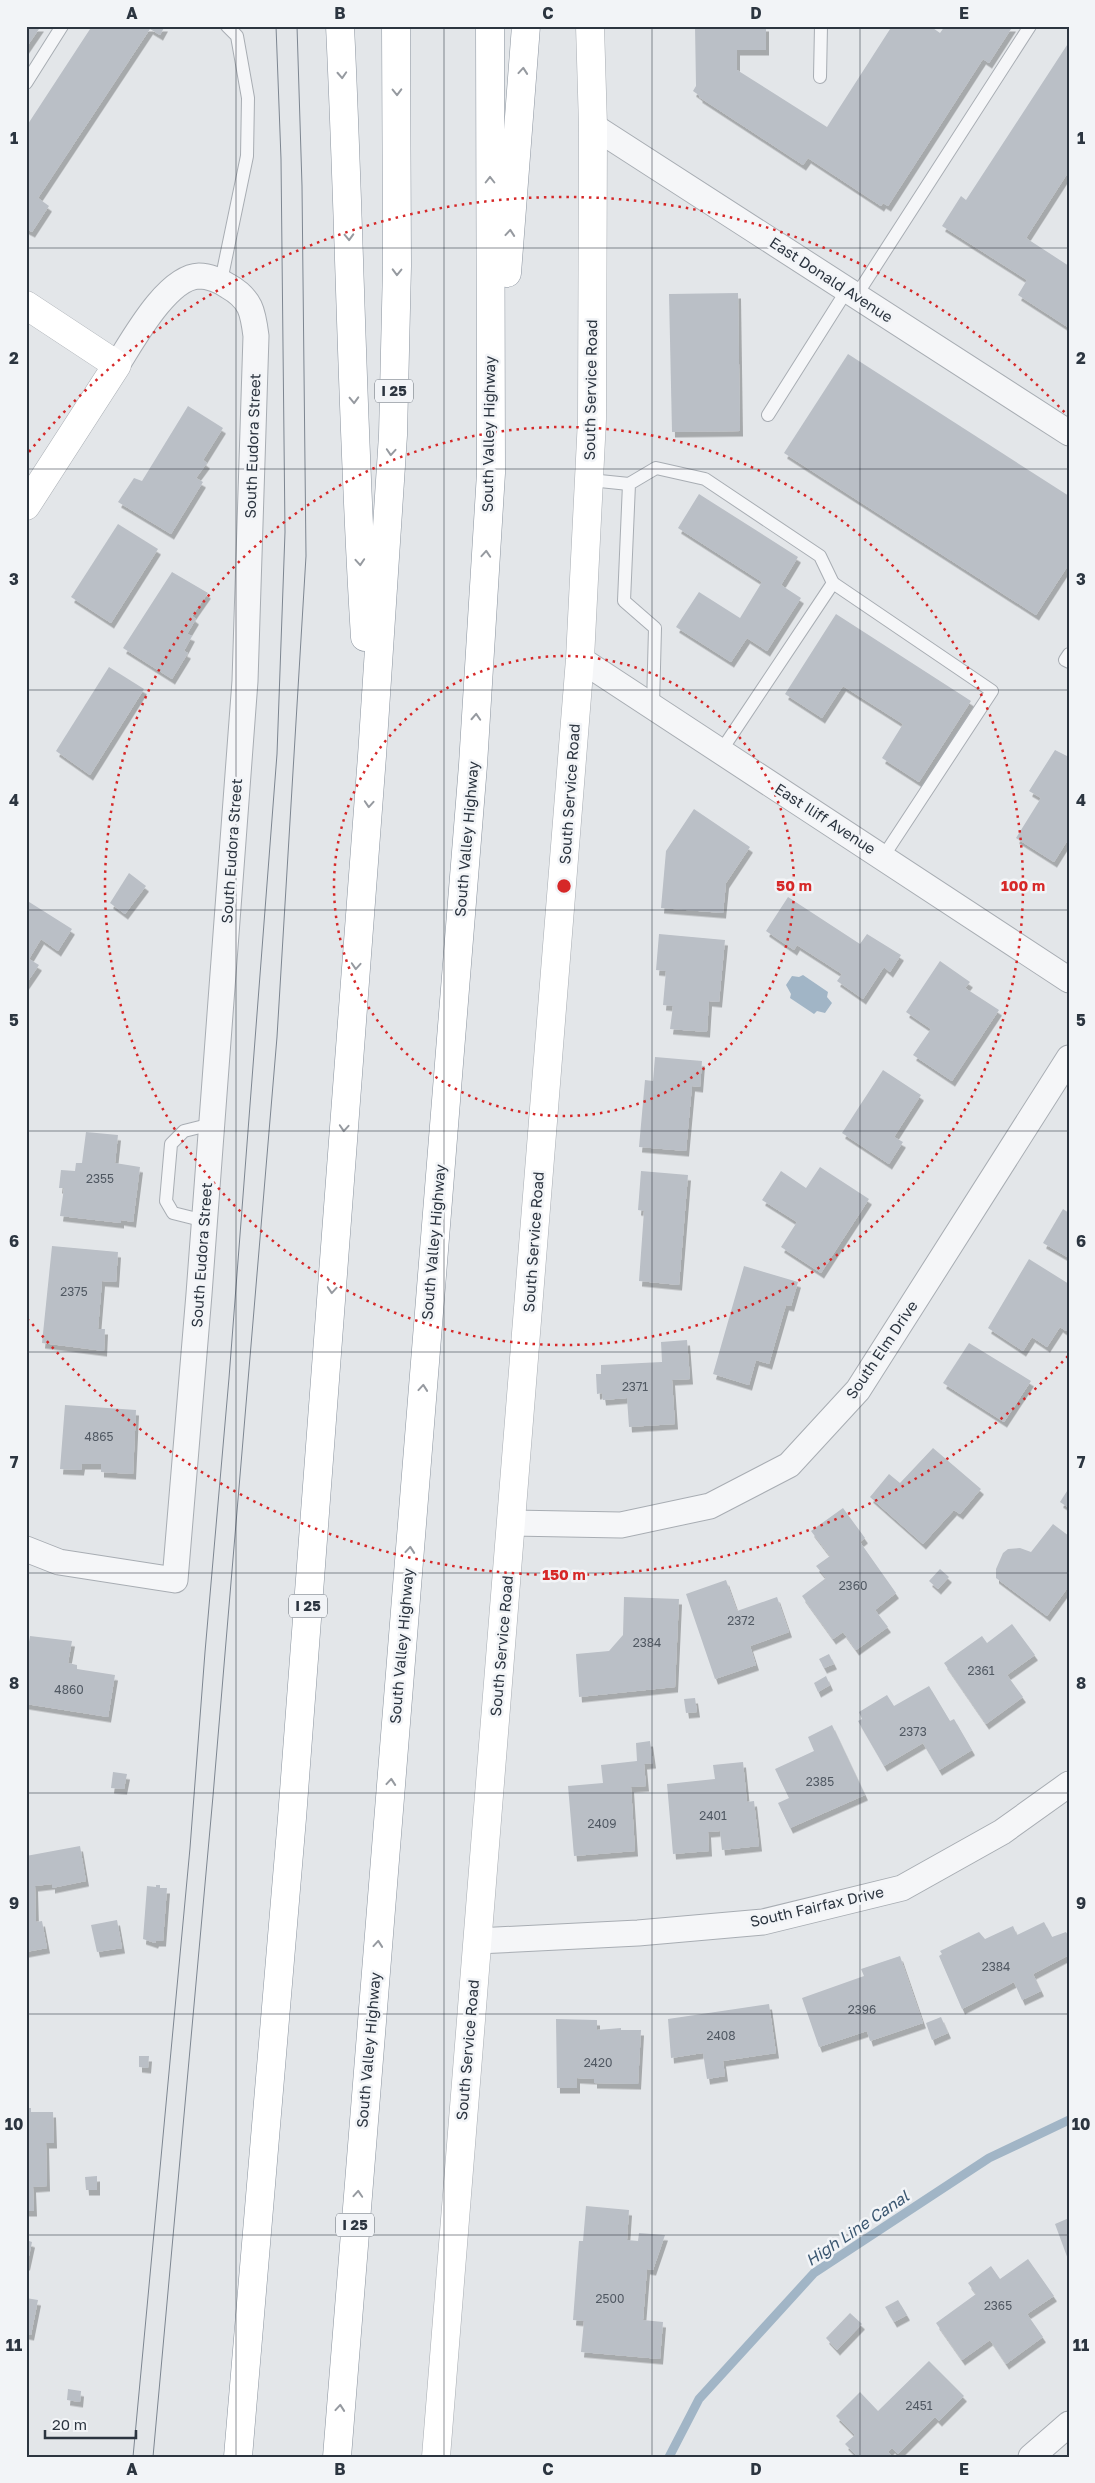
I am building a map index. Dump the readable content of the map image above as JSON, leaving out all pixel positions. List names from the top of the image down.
{
  "streets": {
    "main road": ["South Service Road", "I 25", "South Valley Highway"],
    "street": [
      "East Donald Avenue",
      "South Eudora Street",
      "East Iliff Avenue",
      "South Elm Drive",
      "South Fairfax Drive"
    ]
  },
  "crossings": [
    ["East Donald Avenue", "South Service Road"],
    ["South Service Road", "East Iliff Avenue"],
    ["South Service Road", "South Elm Drive"],
    ["South Service Road", "South Fairfax Drive"]
  ],
  "water": ["High Line Canal"],
  "house_numbers": [
    "2355",
    "2375",
    "2371",
    "4865",
    "2360",
    "2372",
    "2384",
    "2361",
    "4860",
    "2373",
    "2385",
    "2401",
    "2409",
    "2384",
    "2396",
    "2408",
    "2420",
    "2500",
    "2365",
    "2451"
  ],
  "scale_bar": "20 m",
  "grid": {
    "columns": [
      "A",
      "B",
      "C",
      "D",
      "E"
    ],
    "rows": [
      "1",
      "2",
      "3",
      "4",
      "5",
      "6",
      "7",
      "8",
      "9",
      "10",
      "11"
    ]
  },
  "rings": ["50 m", "100 m", "150 m"]
}
